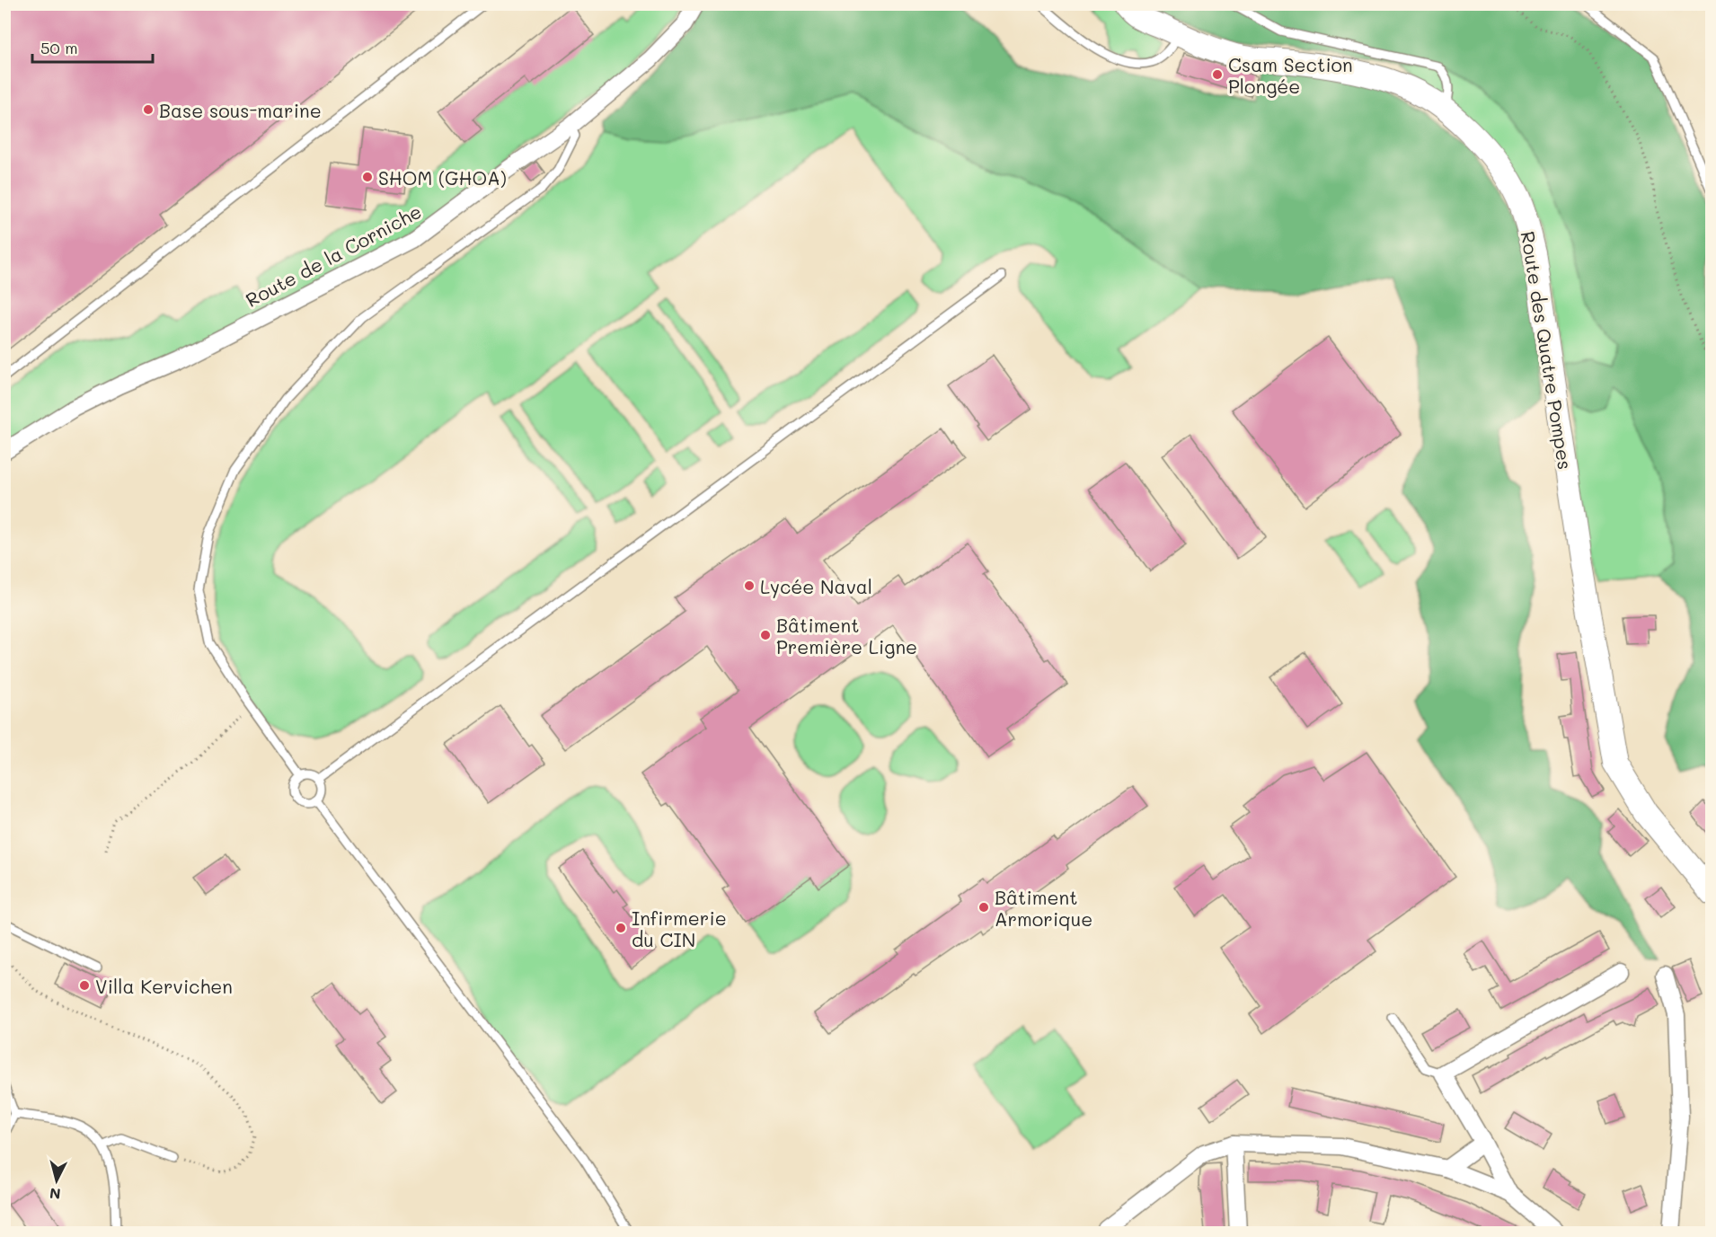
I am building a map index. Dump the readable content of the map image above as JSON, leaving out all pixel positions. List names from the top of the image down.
{
  "streets": {
    "street": ["Route de la Corniche", "Route des Quatre Pompes"]
  },
  "places": [
    "Csam Section Plongée",
    "Base sous-marine",
    "SHOM (GHOA)",
    "Lycée Naval",
    "Bâtiment Première Ligne",
    "Bâtiment Armorique",
    "Infirmerie du CIN",
    "Villa Kervichen"
  ],
  "scale_bar": "50 m",
  "north": "bottom"
}
